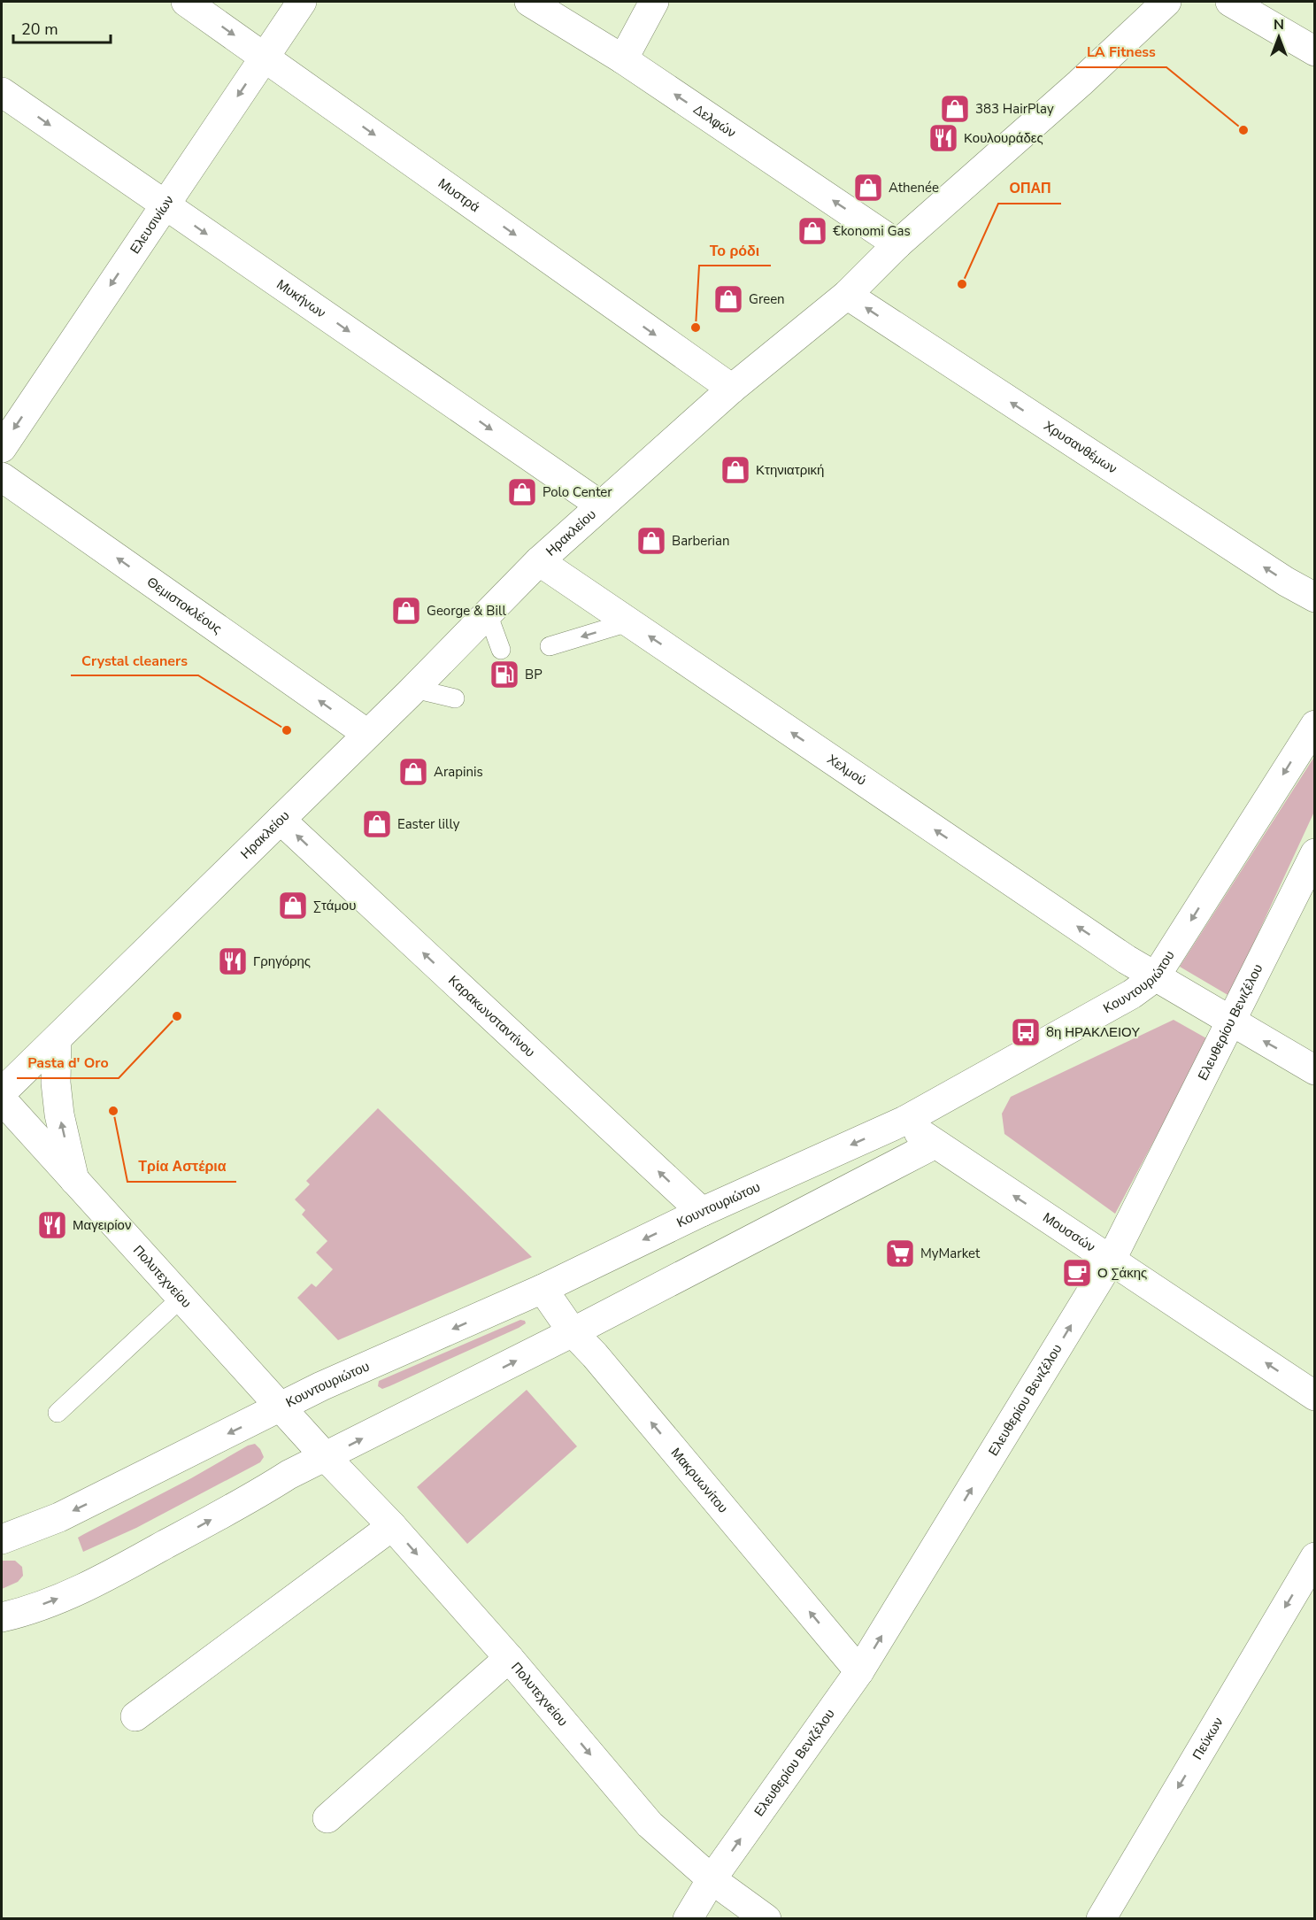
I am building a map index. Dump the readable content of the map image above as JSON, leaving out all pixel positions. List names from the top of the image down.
{
  "streets": {
    "street": [
      "Δελφών",
      "Μυστρά",
      "Ελευσινίων",
      "Μυκήνων",
      "Χρυσανθέμων",
      "Ηρακλείου",
      "Θεμιστοκλέους",
      "Χελμού",
      "Κουντουριώτου",
      "Καρακωνσταντίνου",
      "Ελευθερίου Βενιζέλου",
      "Μουσσών",
      "Πολυτεχνείου",
      "Μακρυωνίτου",
      "Πεύκων"
    ]
  },
  "crossings": [
    ["Δελφών", "Ηρακλείου"],
    ["Μυστρά", "Ελευσινίων"],
    ["Μυστρά", "Ηρακλείου"],
    ["Ελευσινίων", "Μυκήνων"],
    ["Μυκήνων", "Ηρακλείου"],
    ["Χρυσανθέμων", "Ηρακλείου"],
    ["Ηρακλείου", "Θεμιστοκλέους"],
    ["Ηρακλείου", "Χελμού"],
    ["Ηρακλείου", "Καρακωνσταντίνου"],
    ["Χελμού", "Κουντουριώτου"],
    ["Χελμού", "Ελευθερίου Βενιζέλου"],
    ["Κουντουριώτου", "Καρακωνσταντίνου"],
    ["Κουντουριώτου", "Μουσσών"],
    ["Κουντουριώτου", "Πολυτεχνείου"],
    ["Κουντουριώτου", "Μακρυωνίτου"],
    ["Ελευθερίου Βενιζέλου", "Μουσσών"],
    ["Ελευθερίου Βενιζέλου", "Πολυτεχνείου"],
    ["Ελευθερίου Βενιζέλου", "Μακρυωνίτου"]
  ],
  "one_way": [
    "Δελφών",
    "Μυστρά",
    "Ελευσινίων",
    "Μυκήνων",
    "Χρυσανθέμων",
    "Θεμιστοκλέους",
    "Χελμού",
    "Καρακωνσταντίνου",
    "Ελευθερίου Βενιζέλου",
    "Μουσσών",
    "Πολυτεχνείου",
    "Μακρυωνίτου",
    "Πεύκων"
  ],
  "places": {
    "shop": [
      "383 HairPlay",
      "Athenée",
      "€konomi Gas",
      "Green",
      "Κτηνιατρική",
      "Polo Center",
      "Barberian",
      "George & Bill",
      "Arapinis",
      "Easter lilly",
      "Στάμου"
    ],
    "other": [
      "LA Fitness",
      "ΟΠΑΠ",
      "Το ρόδι",
      "Crystal cleaners",
      "Pasta d' Oro",
      "Τρία Αστέρια"
    ],
    "restaurant": ["Κουλουράδες", "Γρηγόρης", "Μαγειρίον"],
    "fuel station": ["BP"],
    "bus stop": ["8η ΗΡΑΚΛΕΙΟΥ"],
    "supermarket": ["MyMarket"],
    "cafe": ["Ο Σάκης"]
  },
  "scale_bar": "20 m",
  "north": "top"
}
